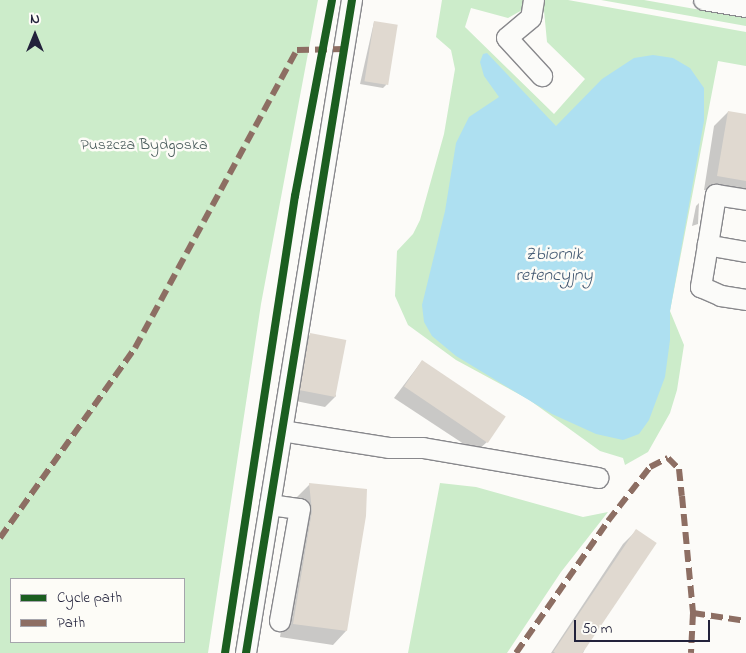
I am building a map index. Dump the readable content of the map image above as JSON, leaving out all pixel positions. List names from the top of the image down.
{
  "water": ["Zbiornik retencyjny"],
  "parks": ["Puszcza Bydgoska"],
  "legend": ["Cycle path", "Path"],
  "scale_bar": "50 m",
  "north": "top"
}
